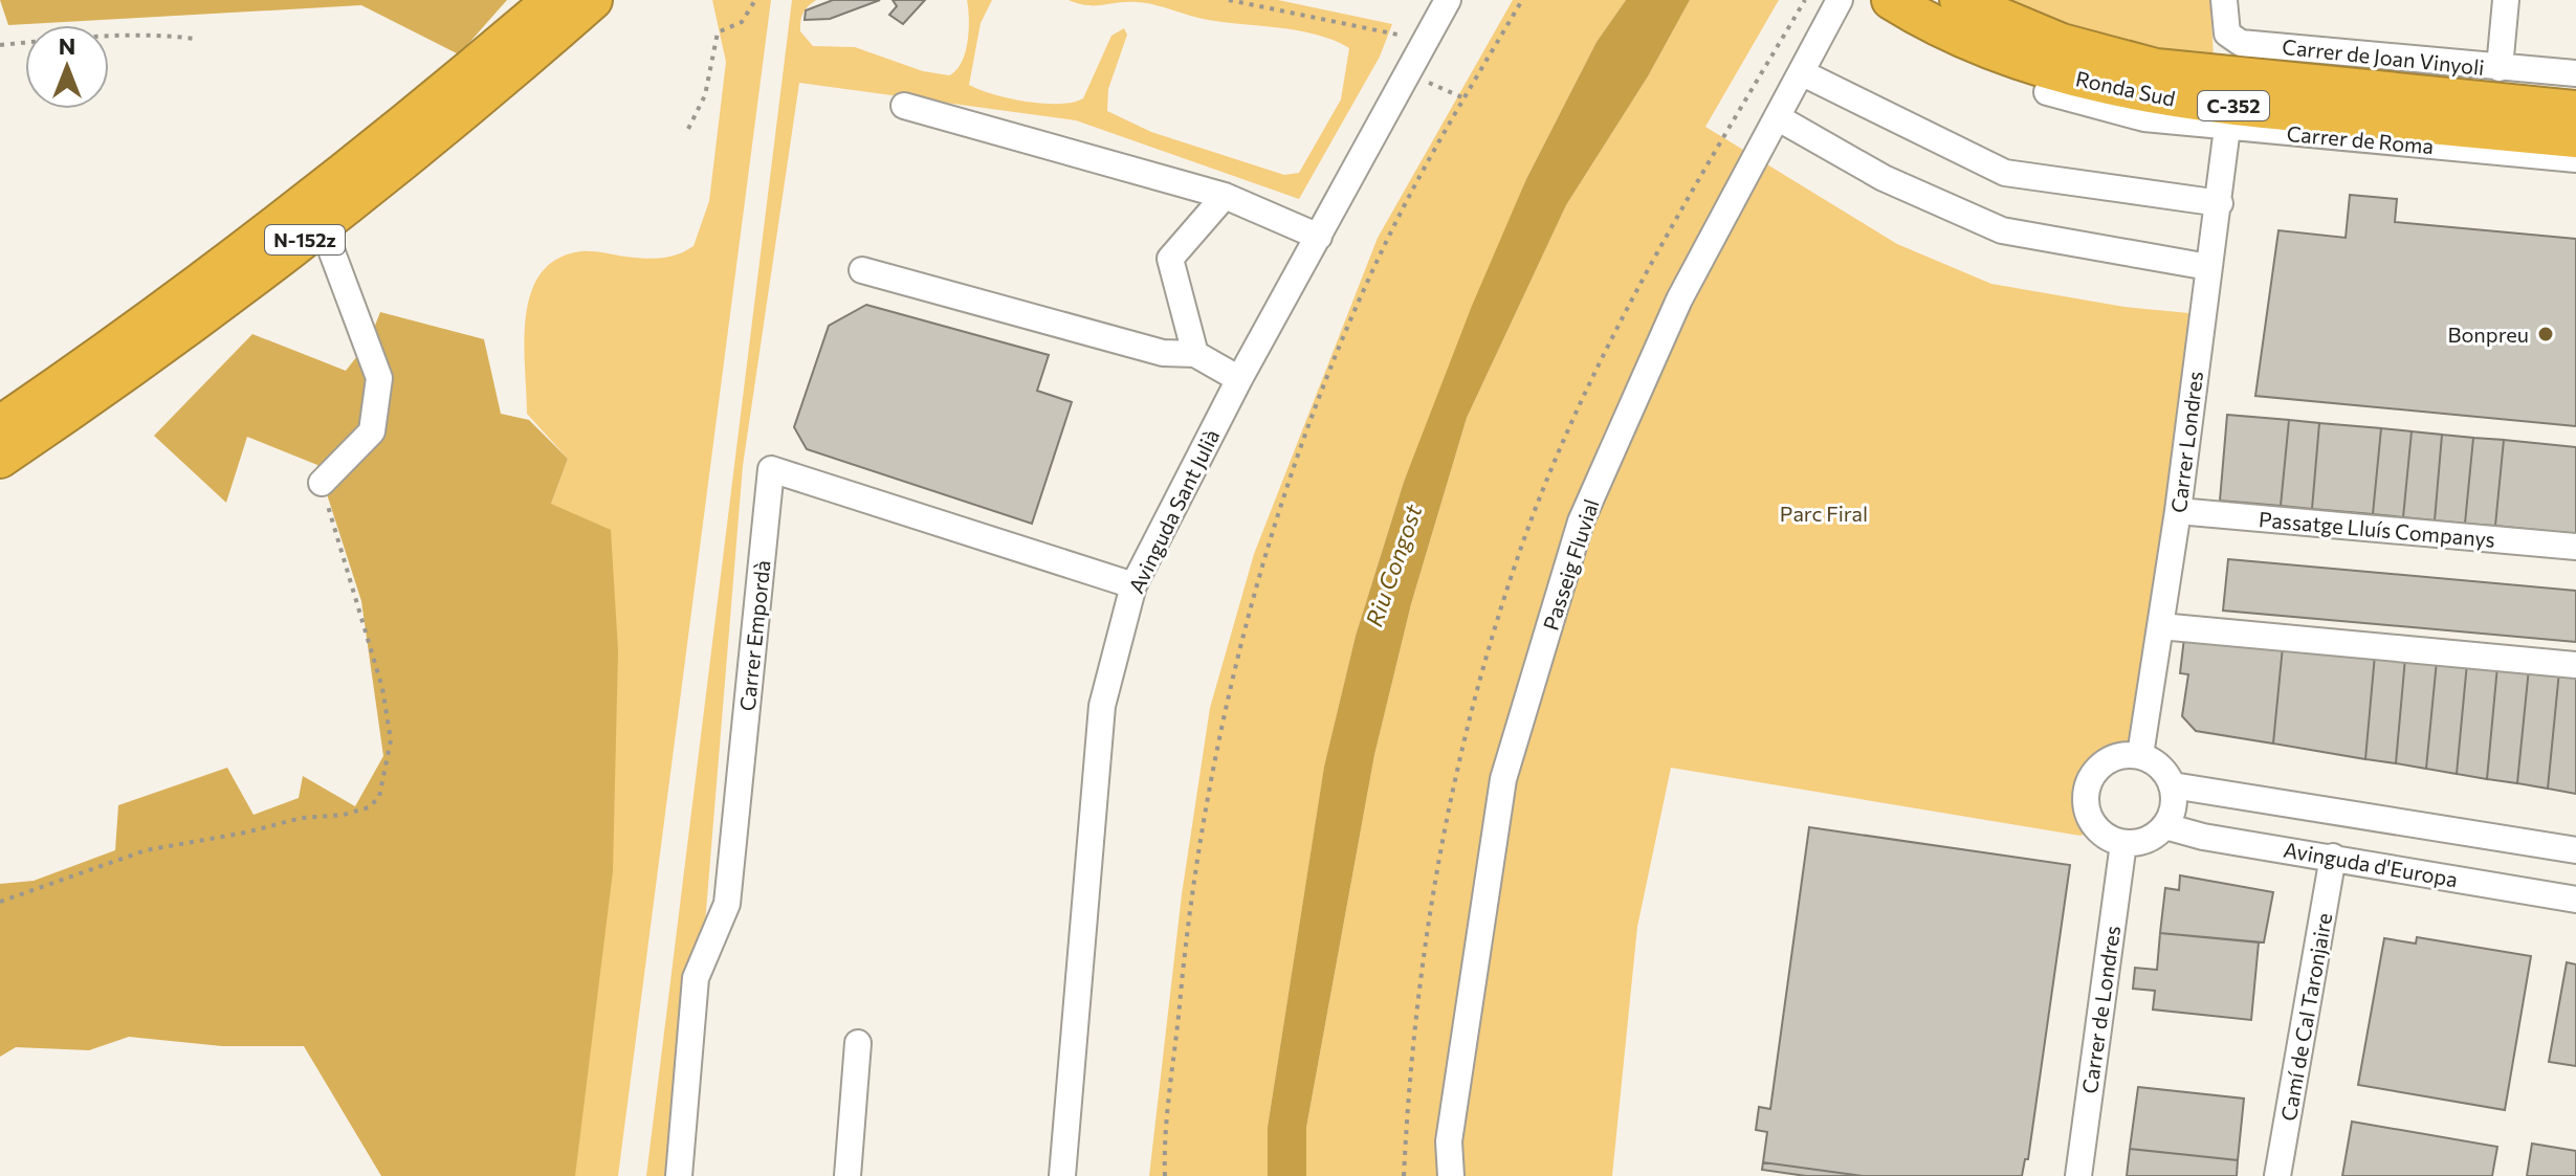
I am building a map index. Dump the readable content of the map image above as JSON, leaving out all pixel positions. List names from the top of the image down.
{
  "streets": {
    "highway": ["Ronda Sud", "C-352", "N-152z"],
    "street": [
      "Carrer de Joan Vinyoli",
      "Carrer de Roma",
      "Carrer Londres",
      "Avinguda Sant Julià",
      "Passatge Lluís Companys",
      "Passeig Fluvial",
      "Carrer Empordà",
      "Avinguda d'Europa",
      "Carrer de Londres",
      "Camí de Cal Taronjaire"
    ]
  },
  "crossings": [
    ["Carrer de Roma", "Carrer Londres"],
    ["Carrer Londres", "Passatge Lluís Companys"],
    ["Carrer Londres", "Avinguda d'Europa"],
    ["Carrer Londres", "Carrer de Londres"],
    ["Avinguda Sant Julià", "Carrer Empordà"],
    ["Avinguda d'Europa", "Carrer de Londres"],
    ["Avinguda d'Europa", "Camí de Cal Taronjaire"]
  ],
  "water": ["Riu Congost"],
  "parks": ["Parc Firal"],
  "places": ["Bonpreu"],
  "north": "top"
}
